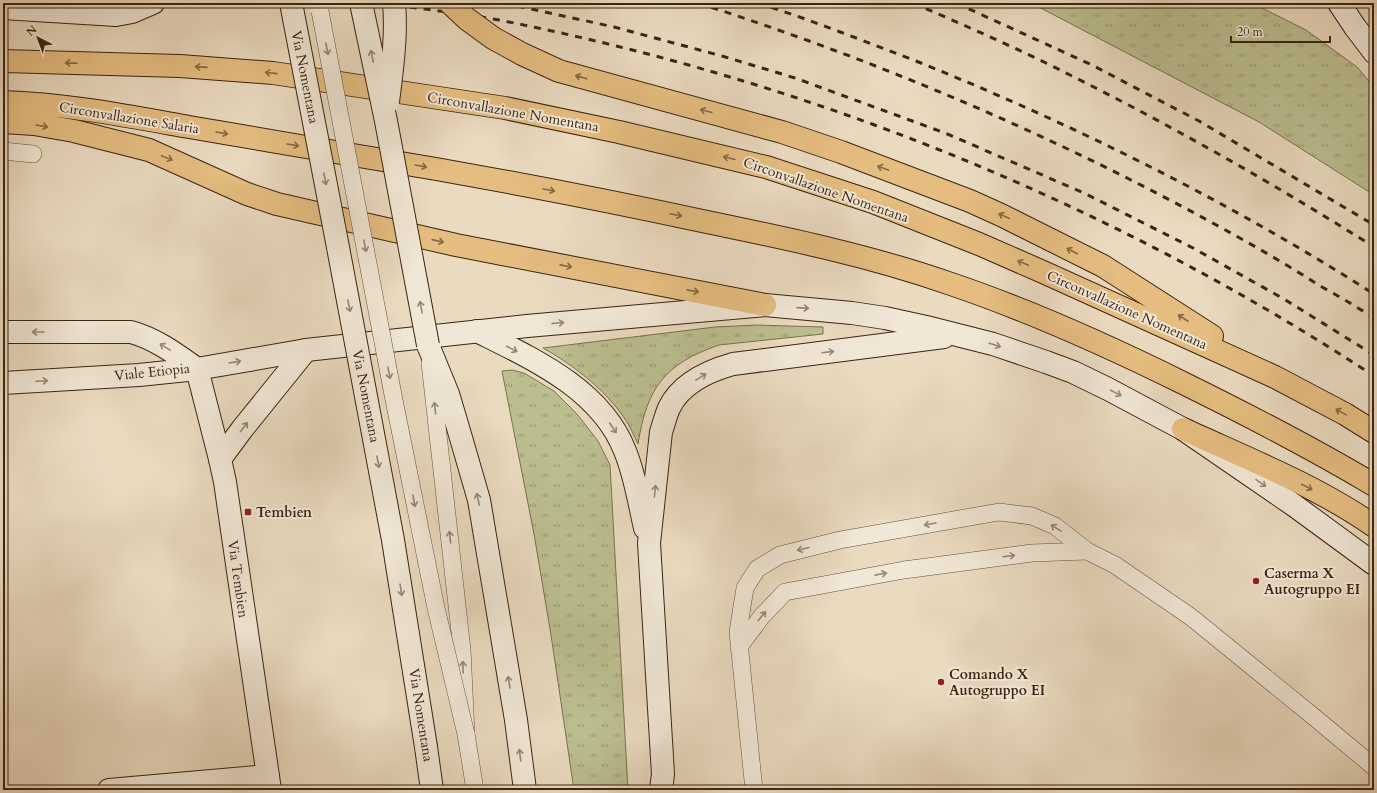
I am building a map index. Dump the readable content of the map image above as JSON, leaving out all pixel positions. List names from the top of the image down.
{
  "streets": {
    "highway": ["Circonvallazione Nomentana", "Circonvallazione Salaria"],
    "main road": ["Via Nomentana", "Viale Etiopia", "Via Tembien"]
  },
  "crossings": [
    ["Viale Etiopia", "Via Tembien"]
  ],
  "places": {
    "transit": ["Tembien"],
    "other": ["Caserma X Autogruppo EI", "Comando X Autogruppo EI"]
  },
  "scale_bar": "20 m",
  "north": "top left"
}
